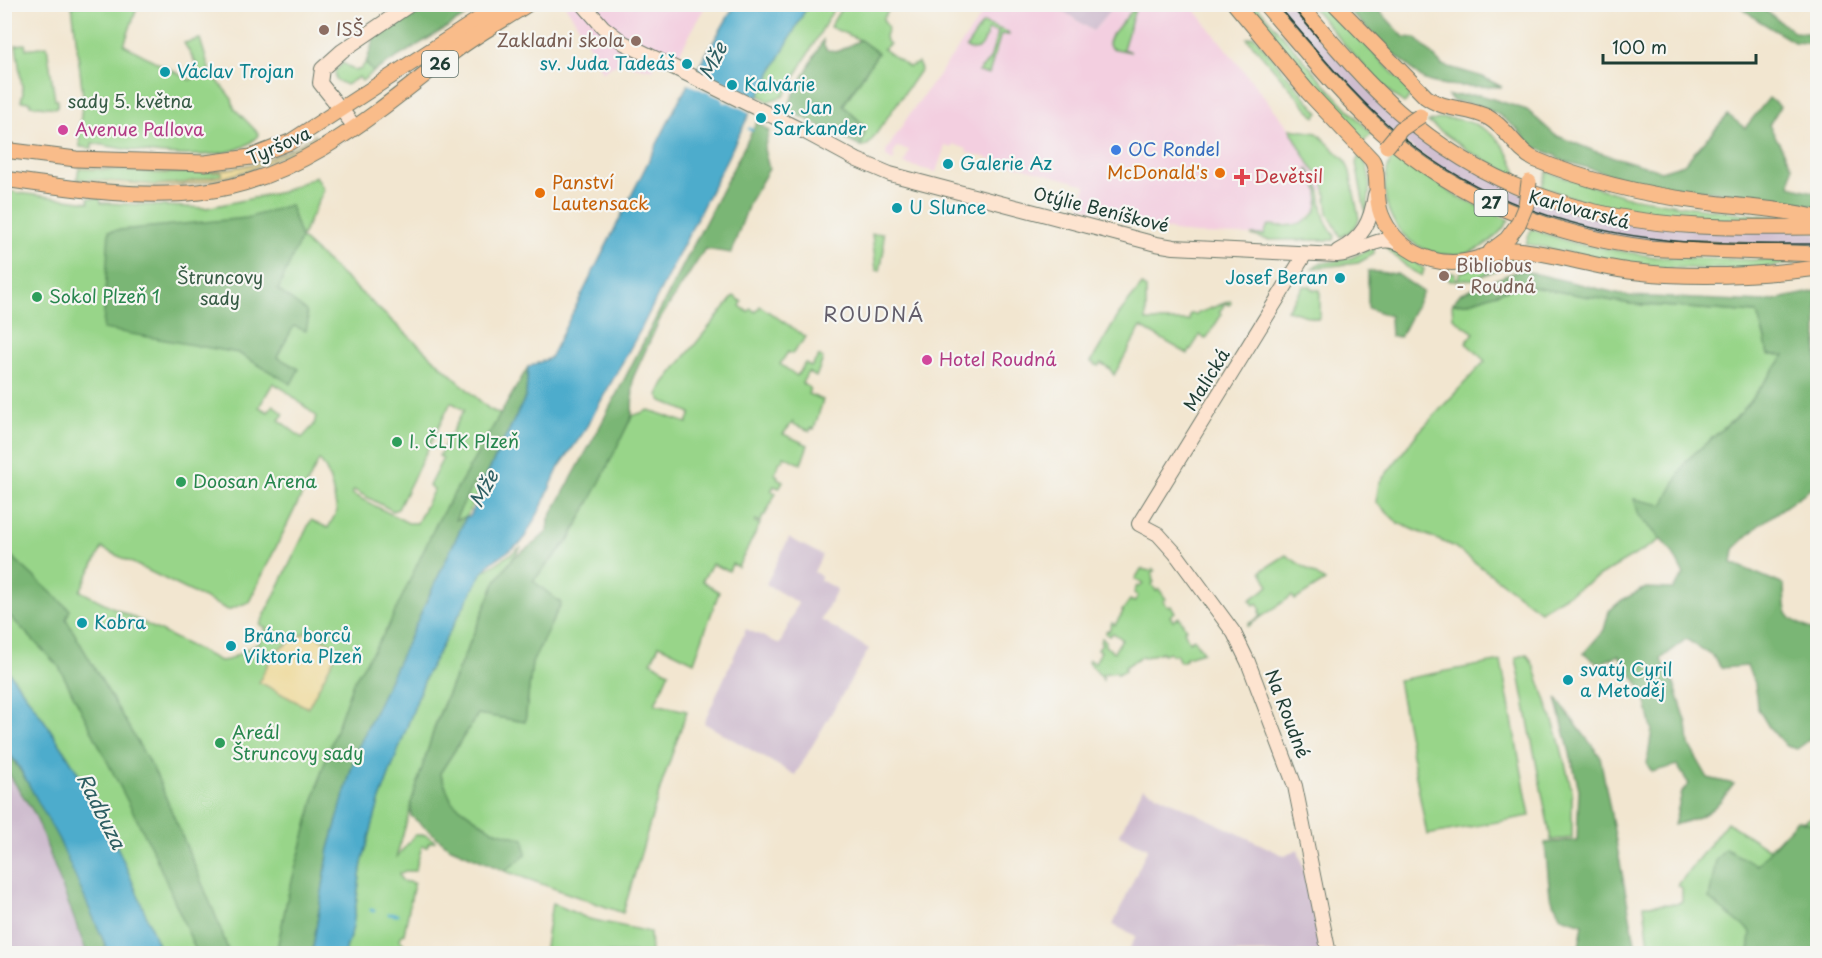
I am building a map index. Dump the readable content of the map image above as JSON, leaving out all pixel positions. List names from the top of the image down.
{
  "streets": {
    "main road": [
      "26",
      "Tyršova",
      "27",
      "Karlovarská"
    ],
    "street": ["Otýlie Beníškové", "Malická", "Na Roudné"]
  },
  "crossings": [
    ["Otýlie Beníškové", "Malická"],
    ["Malická", "Na Roudné"]
  ],
  "districts": ["ROUDNÁ"],
  "water": ["Mže", "Radbuza"],
  "parks": ["sady 5. května", "Štruncovy sady"],
  "places": {
    "other": [
      "ISŠ",
      "Zakladni skola",
      "sv. Juda Tadeáš",
      "Václav Trojan",
      "Kalvárie",
      "sv. Jan Sarkander",
      "Avenue Pallova",
      "OC Rondel",
      "Galerie Az",
      "McDonald's",
      "Panství Lautensack",
      "U Slunce",
      "Bibliobus - Roudná",
      "Josef Beran",
      "Sokol Plzeň 1",
      "Hotel Roudná",
      "I. ČLTK Plzeň",
      "Doosan Arena",
      "Kobra",
      "Brána borců Viktoria Plzeň",
      "svatý Cyril a Metoděj",
      "Areál Štruncovy sady"
    ],
    "health": ["Devětsil"]
  },
  "scale_bar": "100 m"
}
